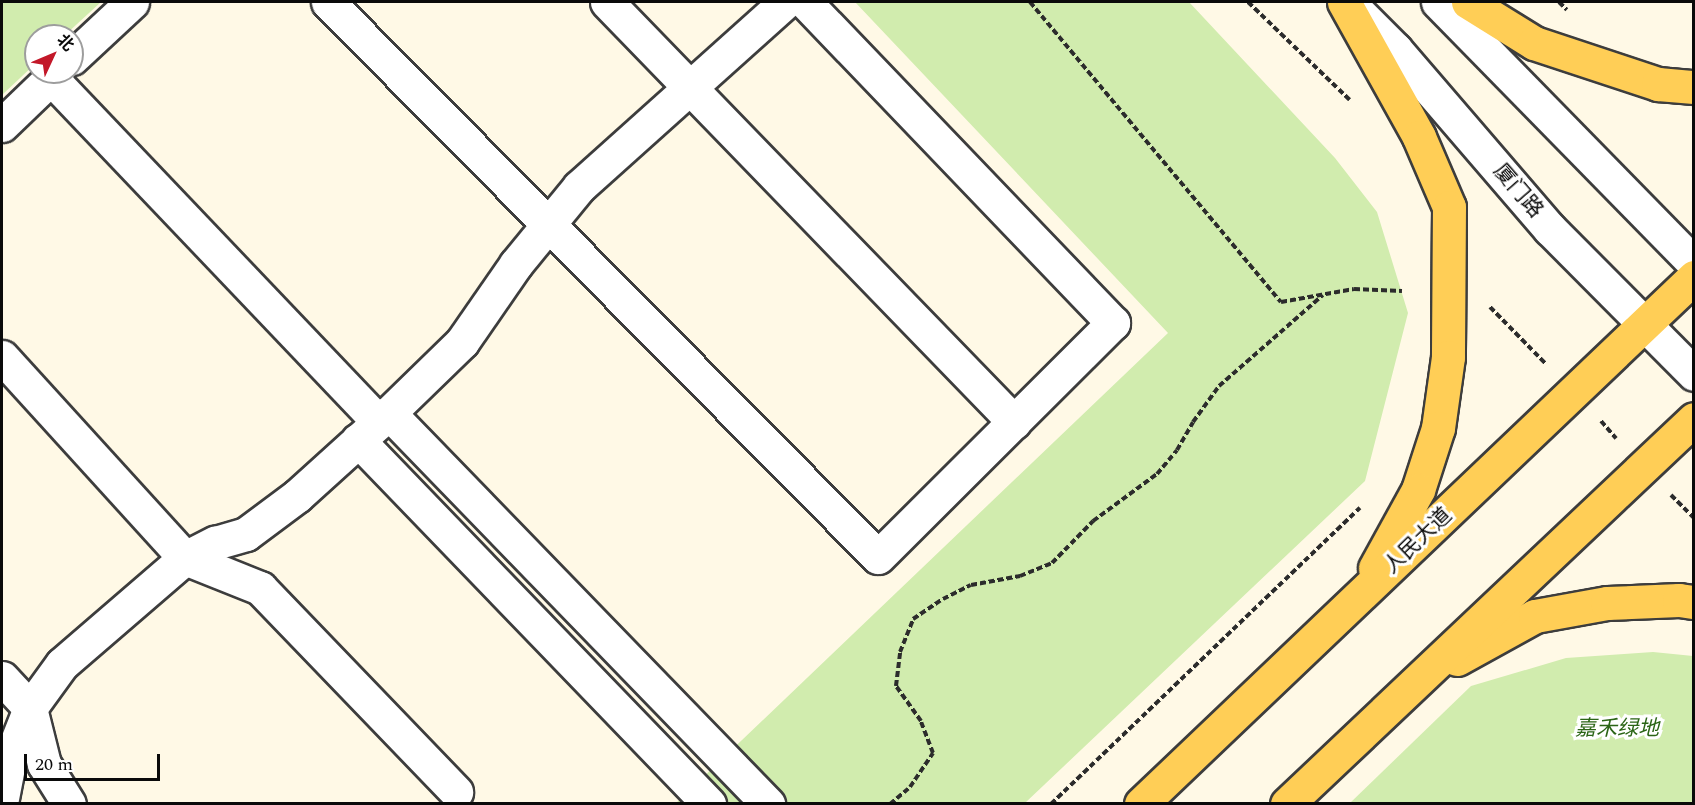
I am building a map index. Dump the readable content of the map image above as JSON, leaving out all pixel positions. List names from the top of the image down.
{
  "streets": {
    "main road": ["人民大道"],
    "street": ["厦门路"]
  },
  "crossings": [
    ["厦门路", "人民大道"]
  ],
  "parks": ["嘉禾绿地"],
  "scale_bar": "20 m",
  "north": "top right"
}
